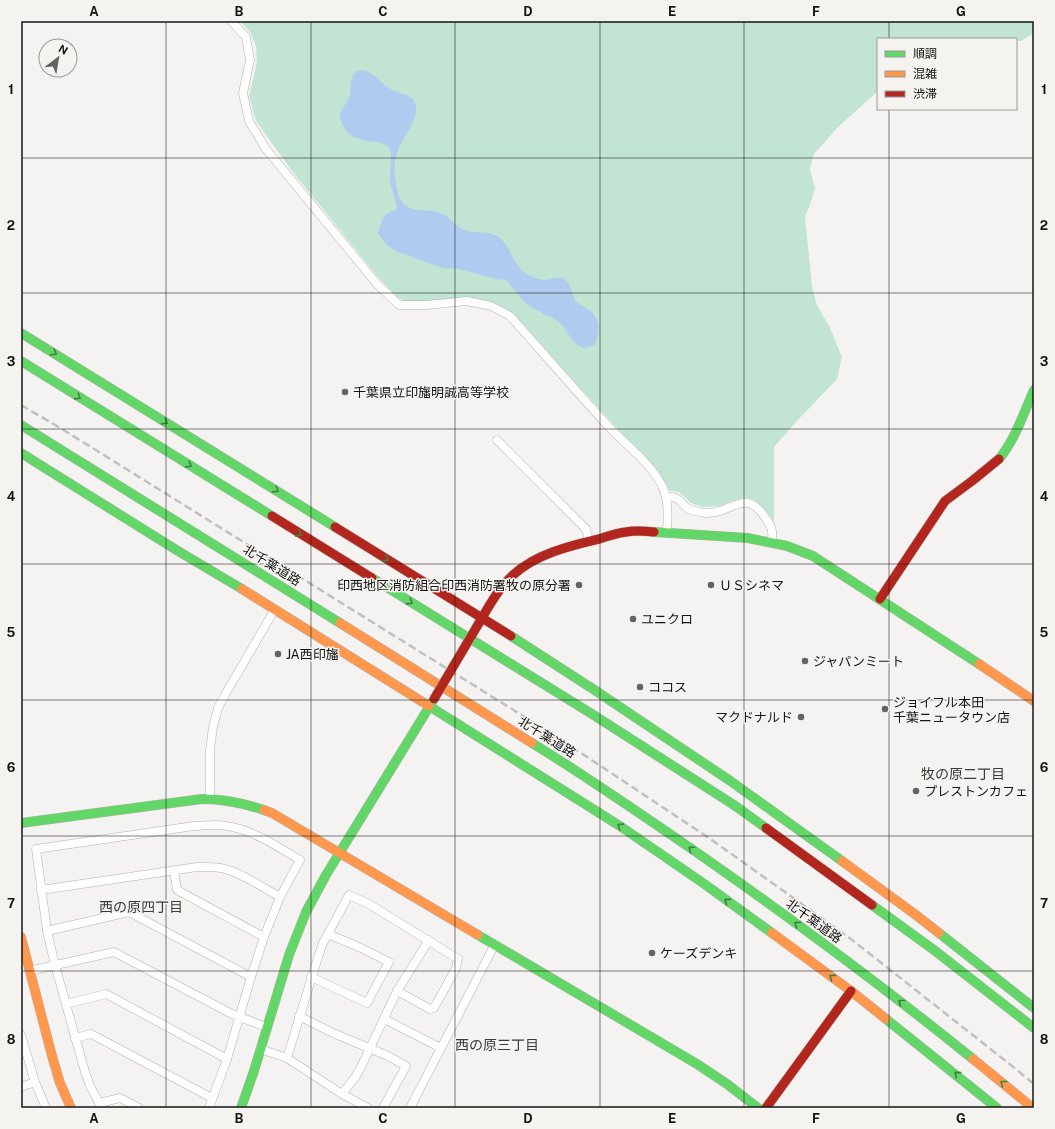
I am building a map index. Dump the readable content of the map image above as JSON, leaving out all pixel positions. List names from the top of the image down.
{
  "streets": {
    "main road": ["北千葉道路"]
  },
  "districts": ["牧の原二丁目", "西の原四丁目", "西の原三丁目"],
  "places": [
    "千葉県立印旛明誠高等学校",
    "印西地区消防組合印西消防署牧の原分署",
    "ＵＳシネマ",
    "ユニクロ",
    "JA西印旛",
    "ジャパンミート",
    "ココス",
    "ジョイフル本田 千葉ニュータウン店",
    "マクドナルド",
    "プレストンカフェ",
    "ケーズデンキ"
  ],
  "legend": ["順調", "混雑", "渋滞"],
  "north": "top right",
  "grid": {
    "columns": [
      "A",
      "B",
      "C",
      "D",
      "E",
      "F",
      "G"
    ],
    "rows": [
      "1",
      "2",
      "3",
      "4",
      "5",
      "6",
      "7",
      "8"
    ]
  }
}
